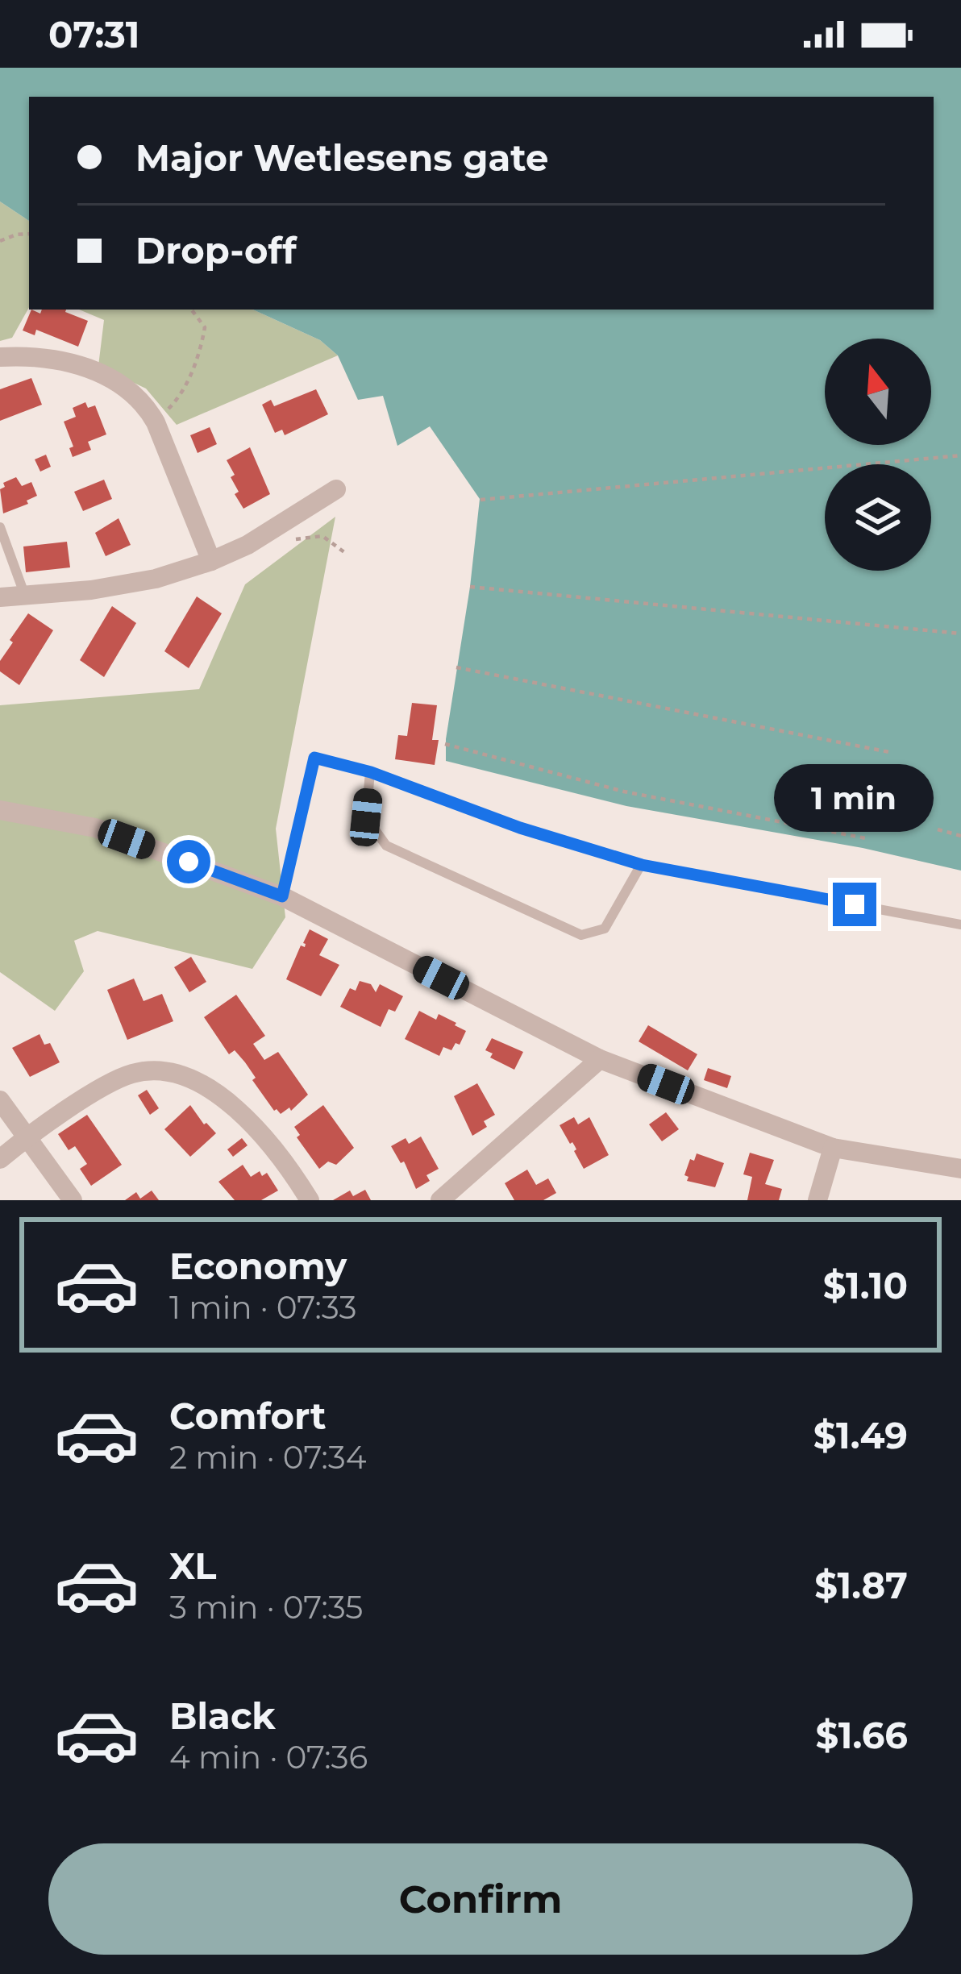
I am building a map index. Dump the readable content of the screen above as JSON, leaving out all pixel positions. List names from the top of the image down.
{
  "north": "top",
  "page": {
    "status": "07:31",
    "banner": ["Major Wetlesens gate", "Drop-off"],
    "bubble": "1 min",
    "list": [
      {
        "name": "Economy",
        "note": "1 min · 07:33",
        "value": "$1.10"
      },
      {
        "name": "Comfort",
        "note": "2 min · 07:34",
        "value": "$1.49"
      },
      {
        "name": "XL",
        "note": "3 min · 07:35",
        "value": "$1.87"
      },
      {
        "name": "Black",
        "note": "4 min · 07:36",
        "value": "$1.66"
      }
    ],
    "buttons": "Confirm"
  }
}
